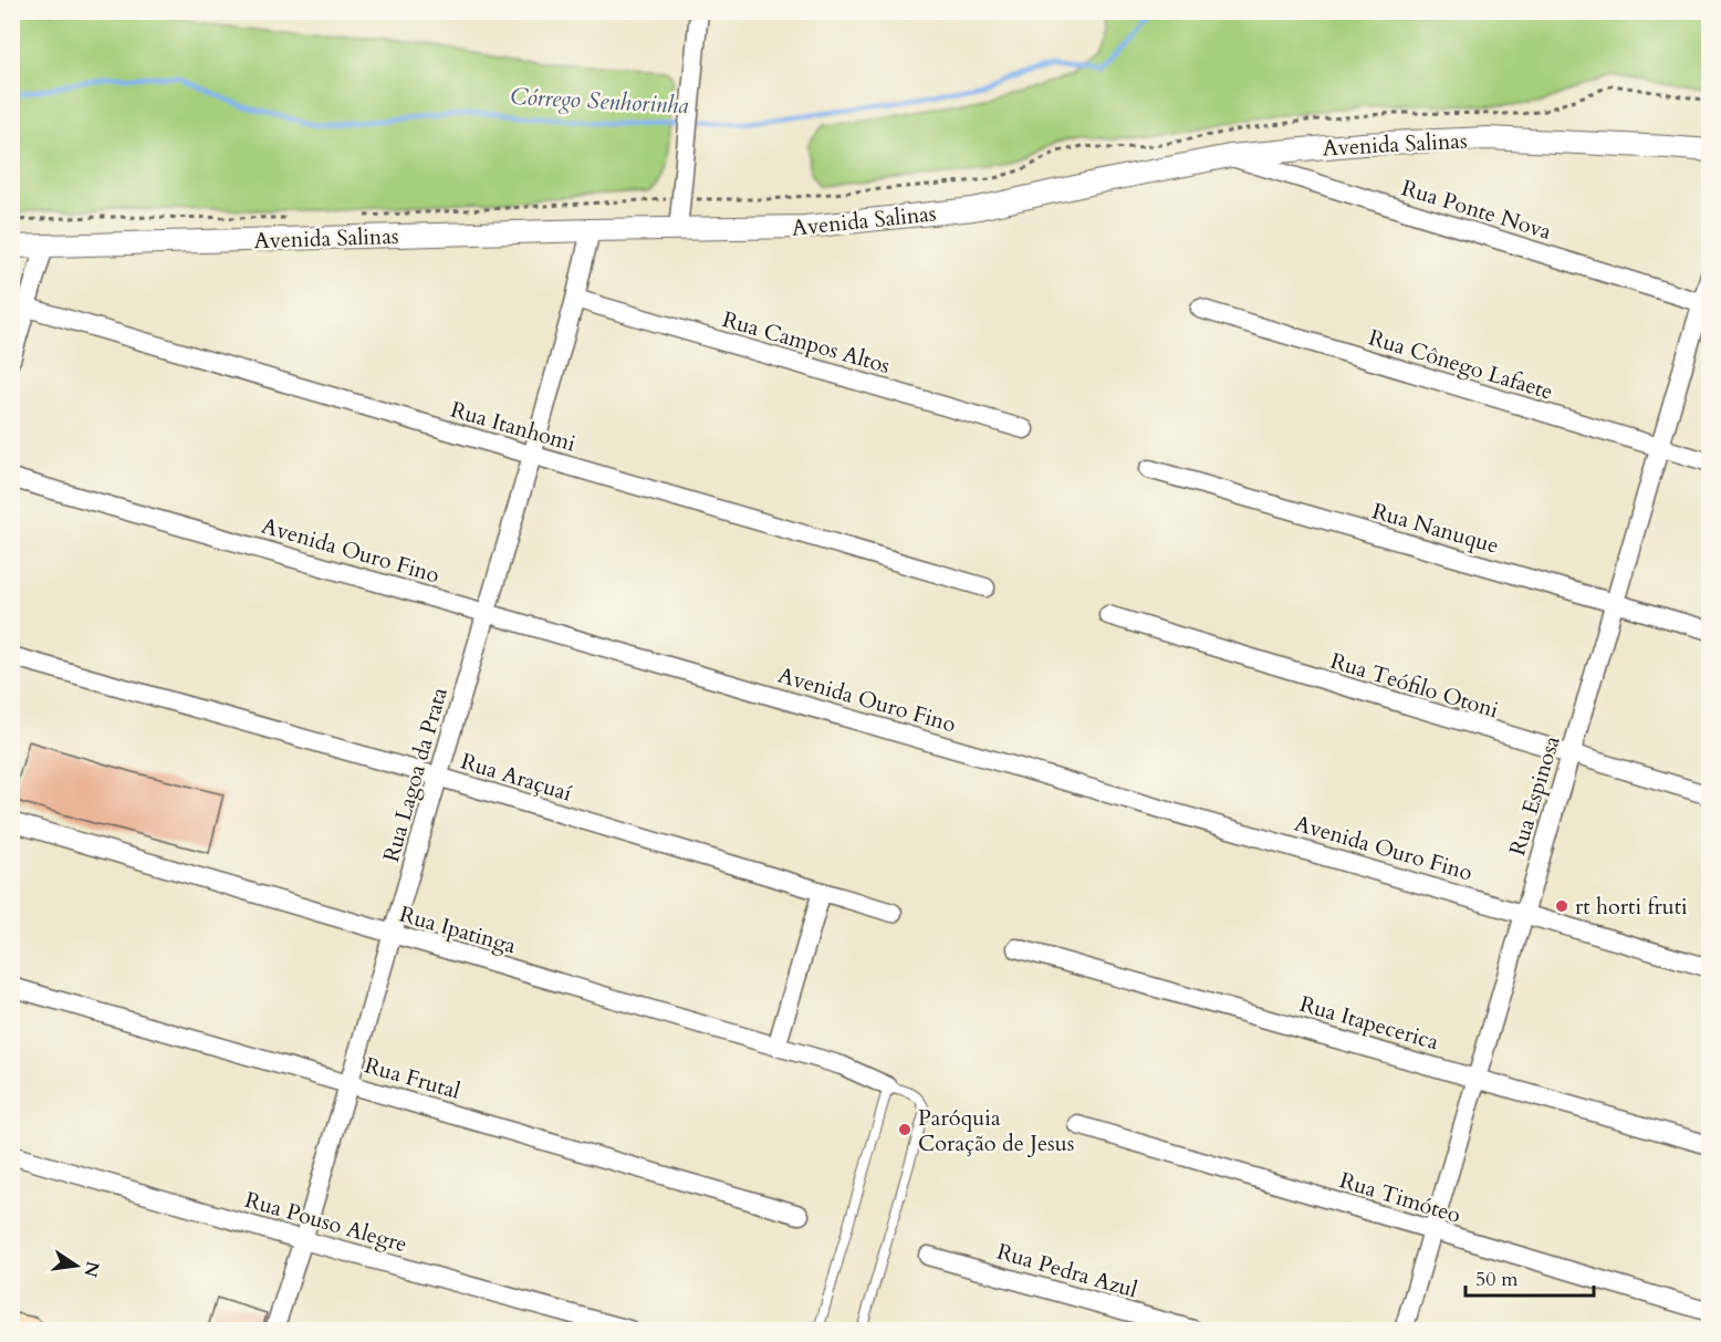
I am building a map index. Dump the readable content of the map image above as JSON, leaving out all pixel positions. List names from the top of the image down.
{
  "streets": {
    "street": [
      "Avenida Salinas",
      "Rua Ponte Nova",
      "Rua Campos Altos",
      "Rua Cônego Lafaete",
      "Rua Itanhomi",
      "Rua Nanuque",
      "Avenida Ouro Fino",
      "Rua Teófilo Otoni",
      "Rua Lagoa da Prata",
      "Rua Araçuaí",
      "Rua Espinosa",
      "Rua Ipatinga",
      "Rua Itapecerica",
      "Rua Frutal",
      "Rua Timóteo",
      "Rua Pouso Alegre",
      "Rua Pedra Azul"
    ]
  },
  "crossings": [
    ["Avenida Salinas", "Rua Ponte Nova"],
    ["Avenida Salinas", "Rua Lagoa da Prata"],
    ["Rua Ponte Nova", "Rua Espinosa"],
    ["Rua Campos Altos", "Rua Lagoa da Prata"],
    ["Rua Cônego Lafaete", "Rua Espinosa"],
    ["Rua Itanhomi", "Rua Lagoa da Prata"],
    ["Rua Nanuque", "Rua Espinosa"],
    ["Avenida Ouro Fino", "Rua Lagoa da Prata"],
    ["Avenida Ouro Fino", "Rua Espinosa"],
    ["Rua Teófilo Otoni", "Rua Espinosa"],
    ["Rua Lagoa da Prata", "Rua Araçuaí"],
    ["Rua Lagoa da Prata", "Rua Ipatinga"],
    ["Rua Lagoa da Prata", "Rua Frutal"],
    ["Rua Lagoa da Prata", "Rua Pouso Alegre"],
    ["Rua Espinosa", "Rua Itapecerica"],
    ["Rua Espinosa", "Rua Timóteo"]
  ],
  "water": ["Córrego Senhorinha"],
  "places": ["rt horti fruti", "Paróquia Coração de Jesus"],
  "scale_bar": "50 m",
  "north": "right"
}
